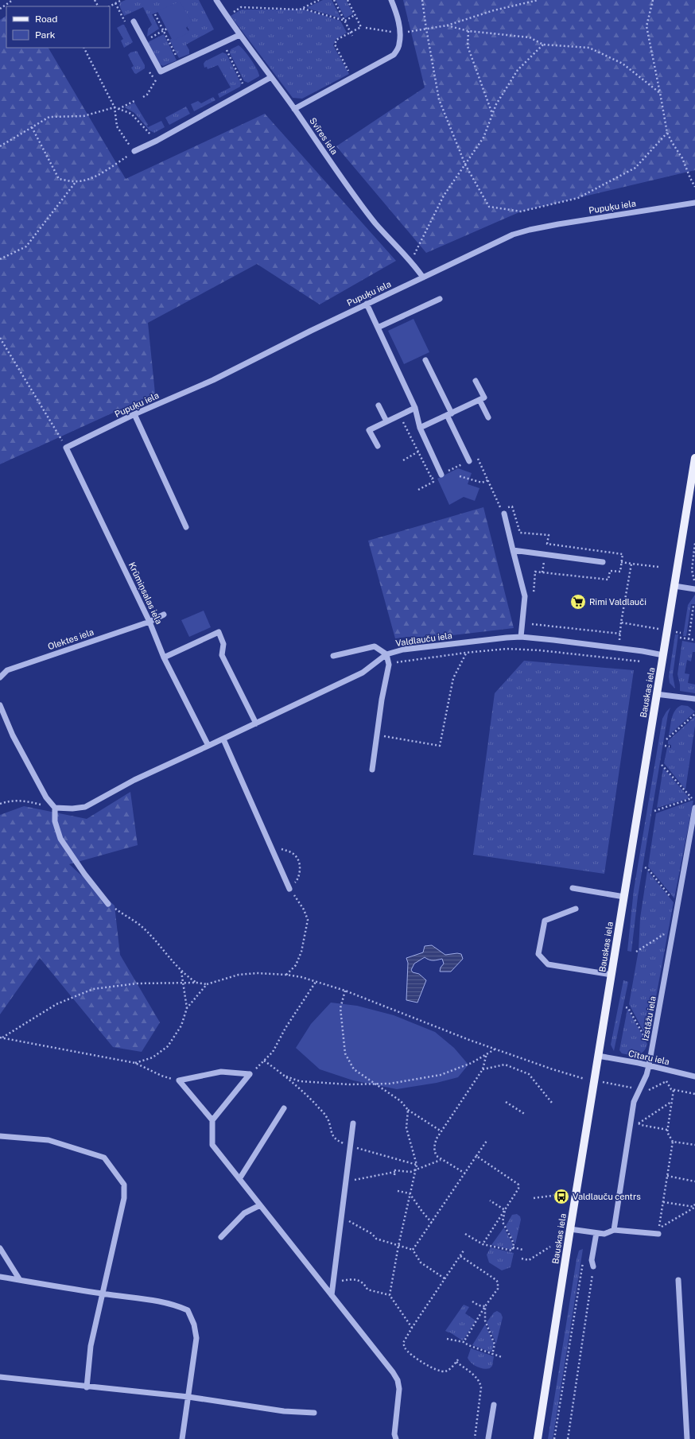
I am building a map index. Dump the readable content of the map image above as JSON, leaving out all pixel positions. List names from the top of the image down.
{
  "streets": {
    "main road": ["Bauskas iela"],
    "street": [
      "Svīres iela",
      "Pupuķu iela",
      "Krūmiņsalas iela",
      "Olektes iela",
      "Valdlauču iela",
      "Izstāžu iela",
      "Cītaru iela"
    ]
  },
  "crossings": [
    ["Svīres iela", "Pupuķu iela"],
    ["Pupuķu iela", "Krūmiņsalas iela"],
    ["Krūmiņsalas iela", "Olektes iela"],
    ["Krūmiņsalas iela", "Valdlauču iela"],
    ["Valdlauču iela", "Bauskas iela"],
    ["Bauskas iela", "Cītaru iela"],
    ["Izstāžu iela", "Cītaru iela"]
  ],
  "places": {
    "supermarket": ["Rimi Valdlauči"],
    "bus stop": ["Valdlauču centrs"]
  },
  "legend": ["Road", "Park"]
}
